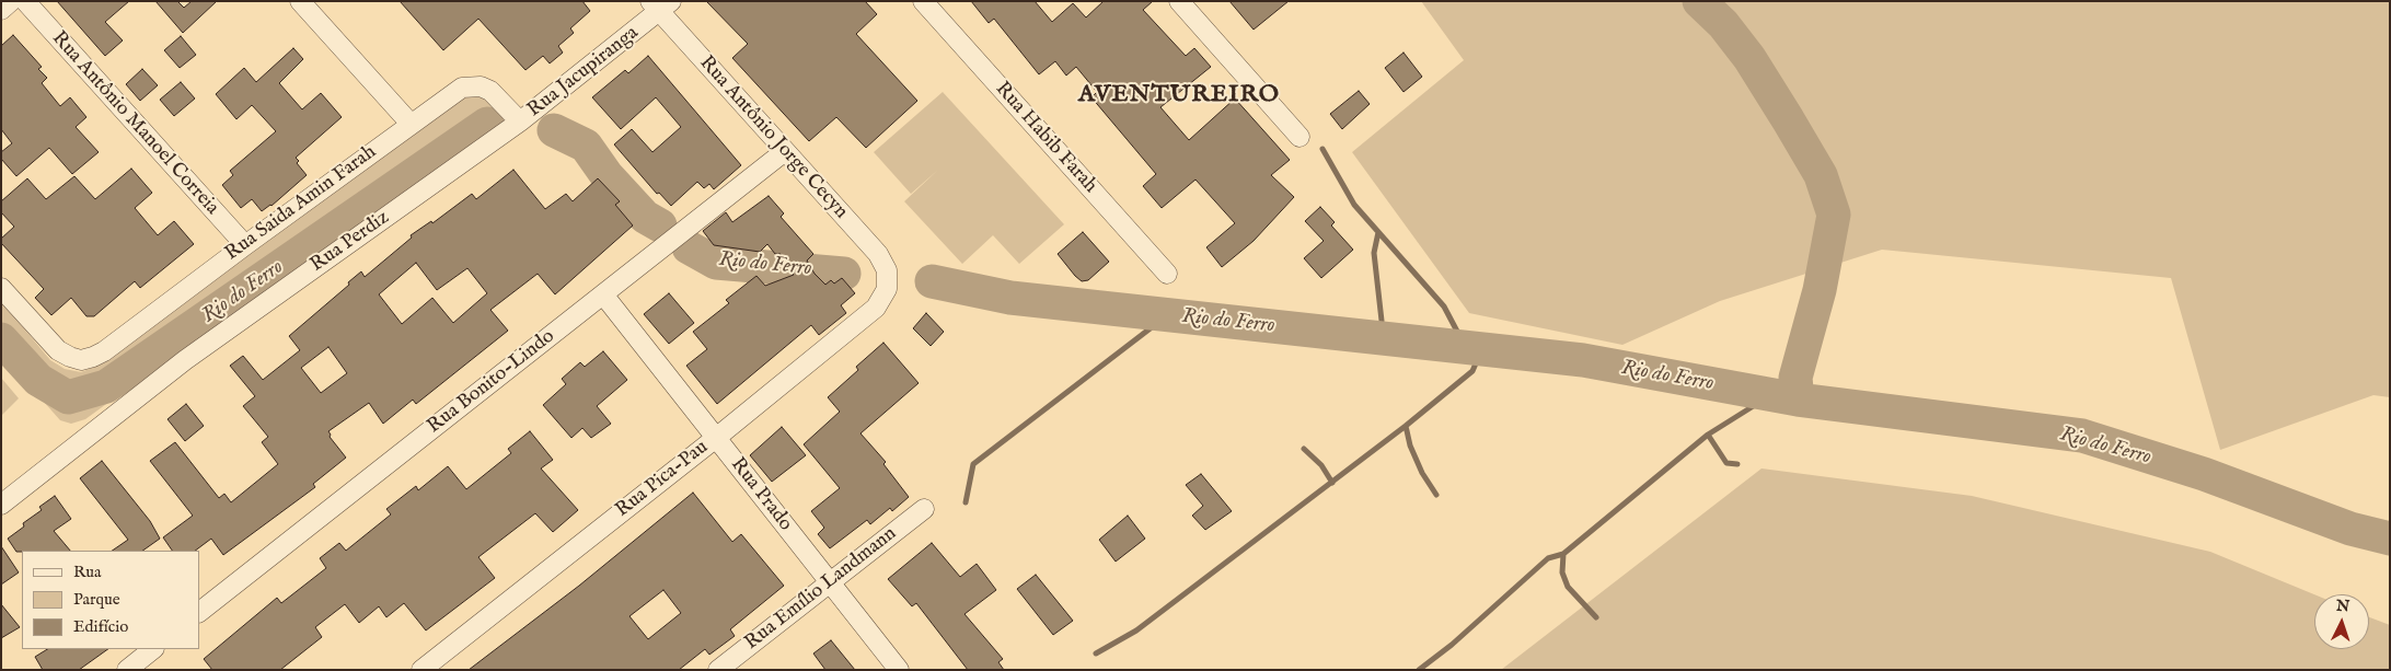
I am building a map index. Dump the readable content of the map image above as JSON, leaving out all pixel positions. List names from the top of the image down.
{
  "streets": {
    "street": [
      "Rua Jacupiranga",
      "Rua Antônio Manoel Correia",
      "Rua Antônio Jorge Cecyn",
      "Rua Habib Farah",
      "Rua Saida Amin Farah",
      "Rua Perdiz",
      "Rua Bonito-Lindo",
      "Rua Pica-Pau",
      "Rua Prado",
      "Rua Emílio Landmann"
    ]
  },
  "crossings": [
    ["Rua Jacupiranga", "Rua Antônio Jorge Cecyn"],
    ["Rua Jacupiranga", "Rua Saida Amin Farah"],
    ["Rua Jacupiranga", "Rua Perdiz"],
    ["Rua Antônio Manoel Correia", "Rua Saida Amin Farah"],
    ["Rua Antônio Jorge Cecyn", "Rua Bonito-Lindo"],
    ["Rua Antônio Jorge Cecyn", "Rua Pica-Pau"],
    ["Rua Saida Amin Farah", "Rua Perdiz"],
    ["Rua Bonito-Lindo", "Rua Prado"],
    ["Rua Pica-Pau", "Rua Prado"],
    ["Rua Prado", "Rua Emílio Landmann"]
  ],
  "districts": ["AVENTUREIRO"],
  "water": ["Rio do Ferro"],
  "legend": ["Rua", "Parque", "Edifício"],
  "north": "top"
}
